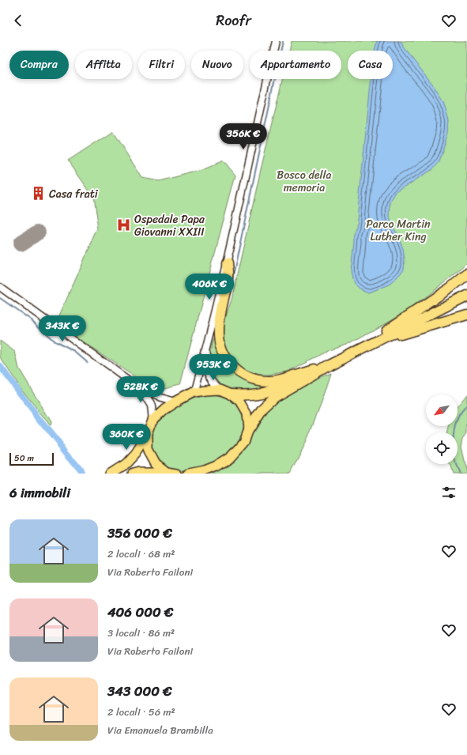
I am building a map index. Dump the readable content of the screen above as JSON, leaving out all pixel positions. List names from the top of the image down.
{
  "parks": ["Bosco della memoria", "Parco Martin Luther King"],
  "places": {
    "building": ["Casa frati"],
    "hospital": ["Ospedale Papa Giovanni XXIII"]
  },
  "scale_bar": "50 m",
  "north": "bottom left",
  "page": {
    "header": "Roofr",
    "chip": [
      "Compra",
      "Affitta",
      "Filtri",
      "Nuovo",
      "Appartamento",
      "Casa"
    ],
    "price": [
      "356K €",
      "406K €",
      "343K €",
      "953K €",
      "528K €",
      "360K €"
    ],
    "scale": "50 m",
    "heading": "6 immobili",
    "list": [
      {
        "name": "356 000 €",
        "note": "2 locali · 68 m² · Via Roberto Failoni"
      },
      {
        "name": "406 000 €",
        "note": "3 locali · 86 m² · Via Roberto Failoni"
      },
      {
        "name": "343 000 €",
        "note": "2 locali · 56 m² · Via Emanuela Brambilla"
      }
    ]
  }
}
